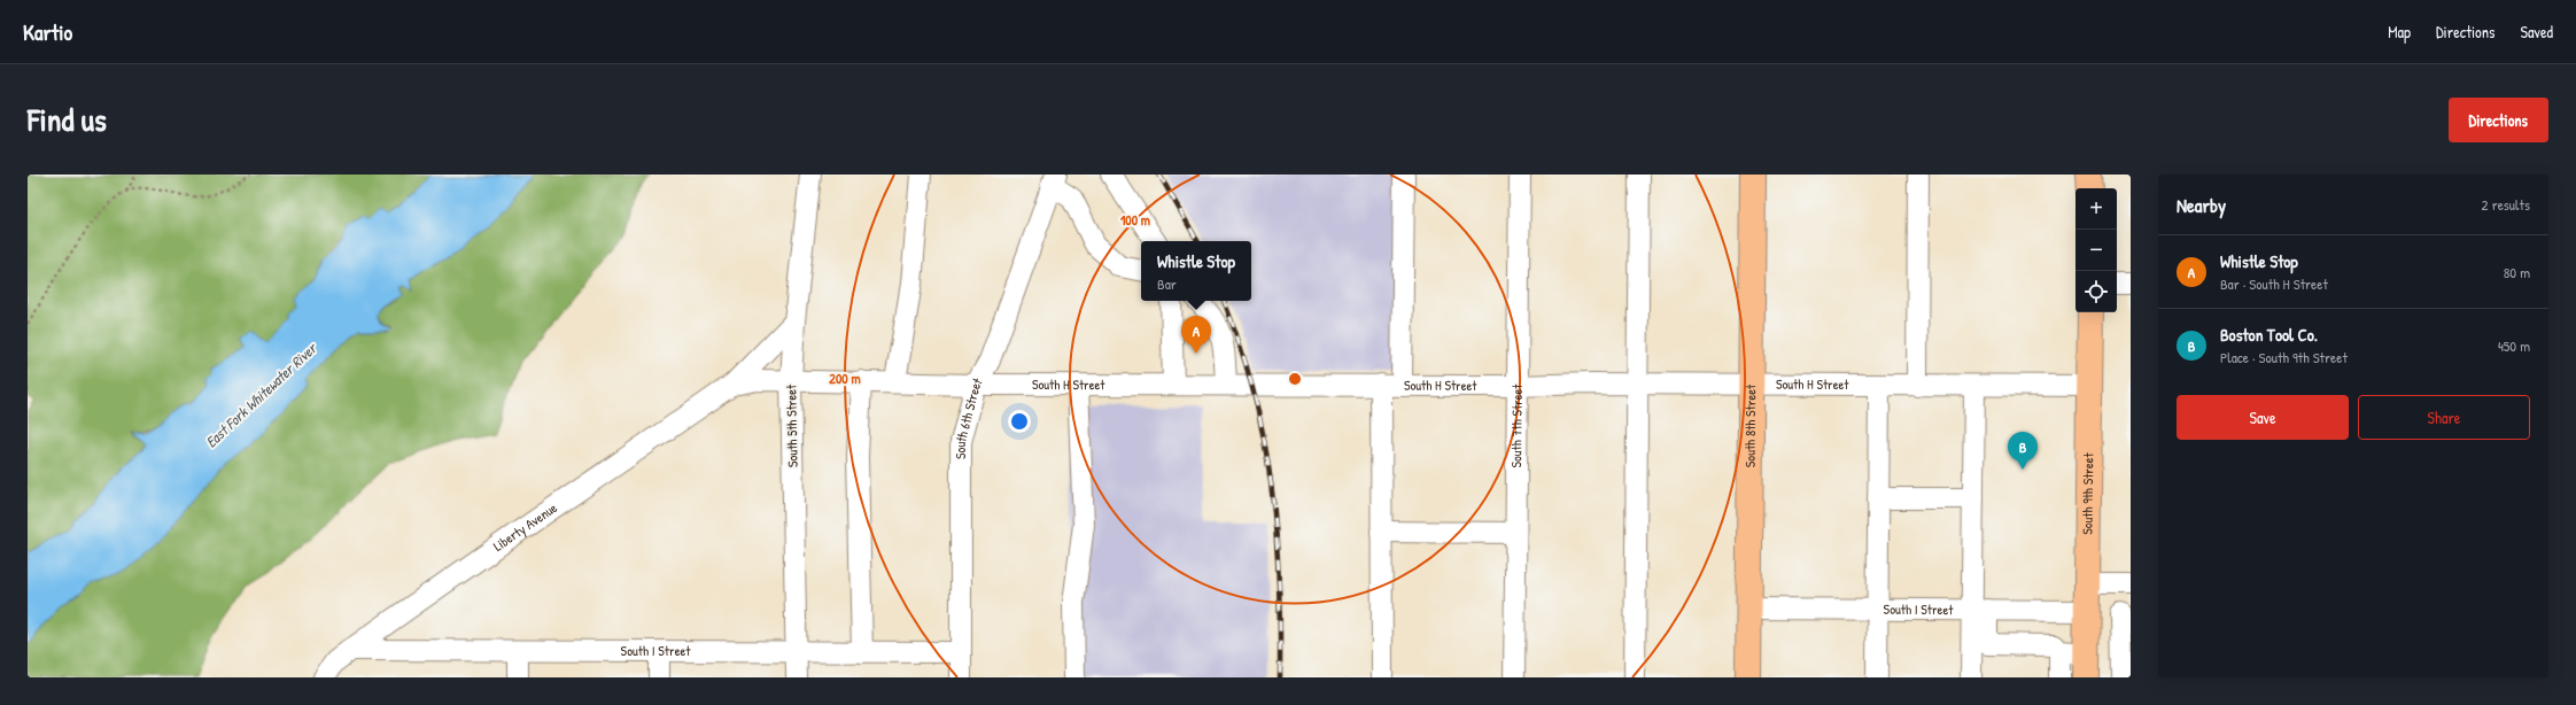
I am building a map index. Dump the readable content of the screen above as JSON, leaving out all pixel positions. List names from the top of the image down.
{
  "streets": {
    "highway": ["South 8th Street", "South 9th Street"],
    "street": [
      "South H Street",
      "South 6th Street",
      "South 5th Street",
      "South 7th Street",
      "Liberty Avenue",
      "South I Street"
    ]
  },
  "crossings": [
    ["South H Street", "South 6th Street"],
    ["South H Street", "South 5th Street"],
    ["South H Street", "South 7th Street"],
    ["South H Street", "South 8th Street"],
    ["South H Street", "South 9th Street"],
    ["South H Street", "Liberty Avenue"],
    ["South 6th Street", "South I Street"],
    ["South 5th Street", "Liberty Avenue"],
    ["South 5th Street", "South I Street"],
    ["South 8th Street", "South I Street"],
    ["South 9th Street", "South I Street"],
    ["Liberty Avenue", "South I Street"]
  ],
  "water": ["East Fork Whitewater River"],
  "page": {
    "header": "Kartio",
    "nav": ["Map", "Directions", "Saved"],
    "title": "Find us",
    "buttons": [
      "Directions",
      ["Save", "Share"]
    ],
    "heading": ["Nearby", "2 results"],
    "map_buttons": ["+", "−"],
    "list": [
      {
        "mark": "A",
        "name": "Whistle Stop",
        "note": "Bar · South H Street",
        "value": "80 m"
      },
      {
        "mark": "B",
        "name": "Boston Tool Co.",
        "note": "Place · South 9th Street",
        "value": "450 m"
      }
    ],
    "popup": ["Whistle Stop", "Bar"],
    "pins": ["A", "B"]
  },
  "rings": ["100 m", "200 m"]
}
